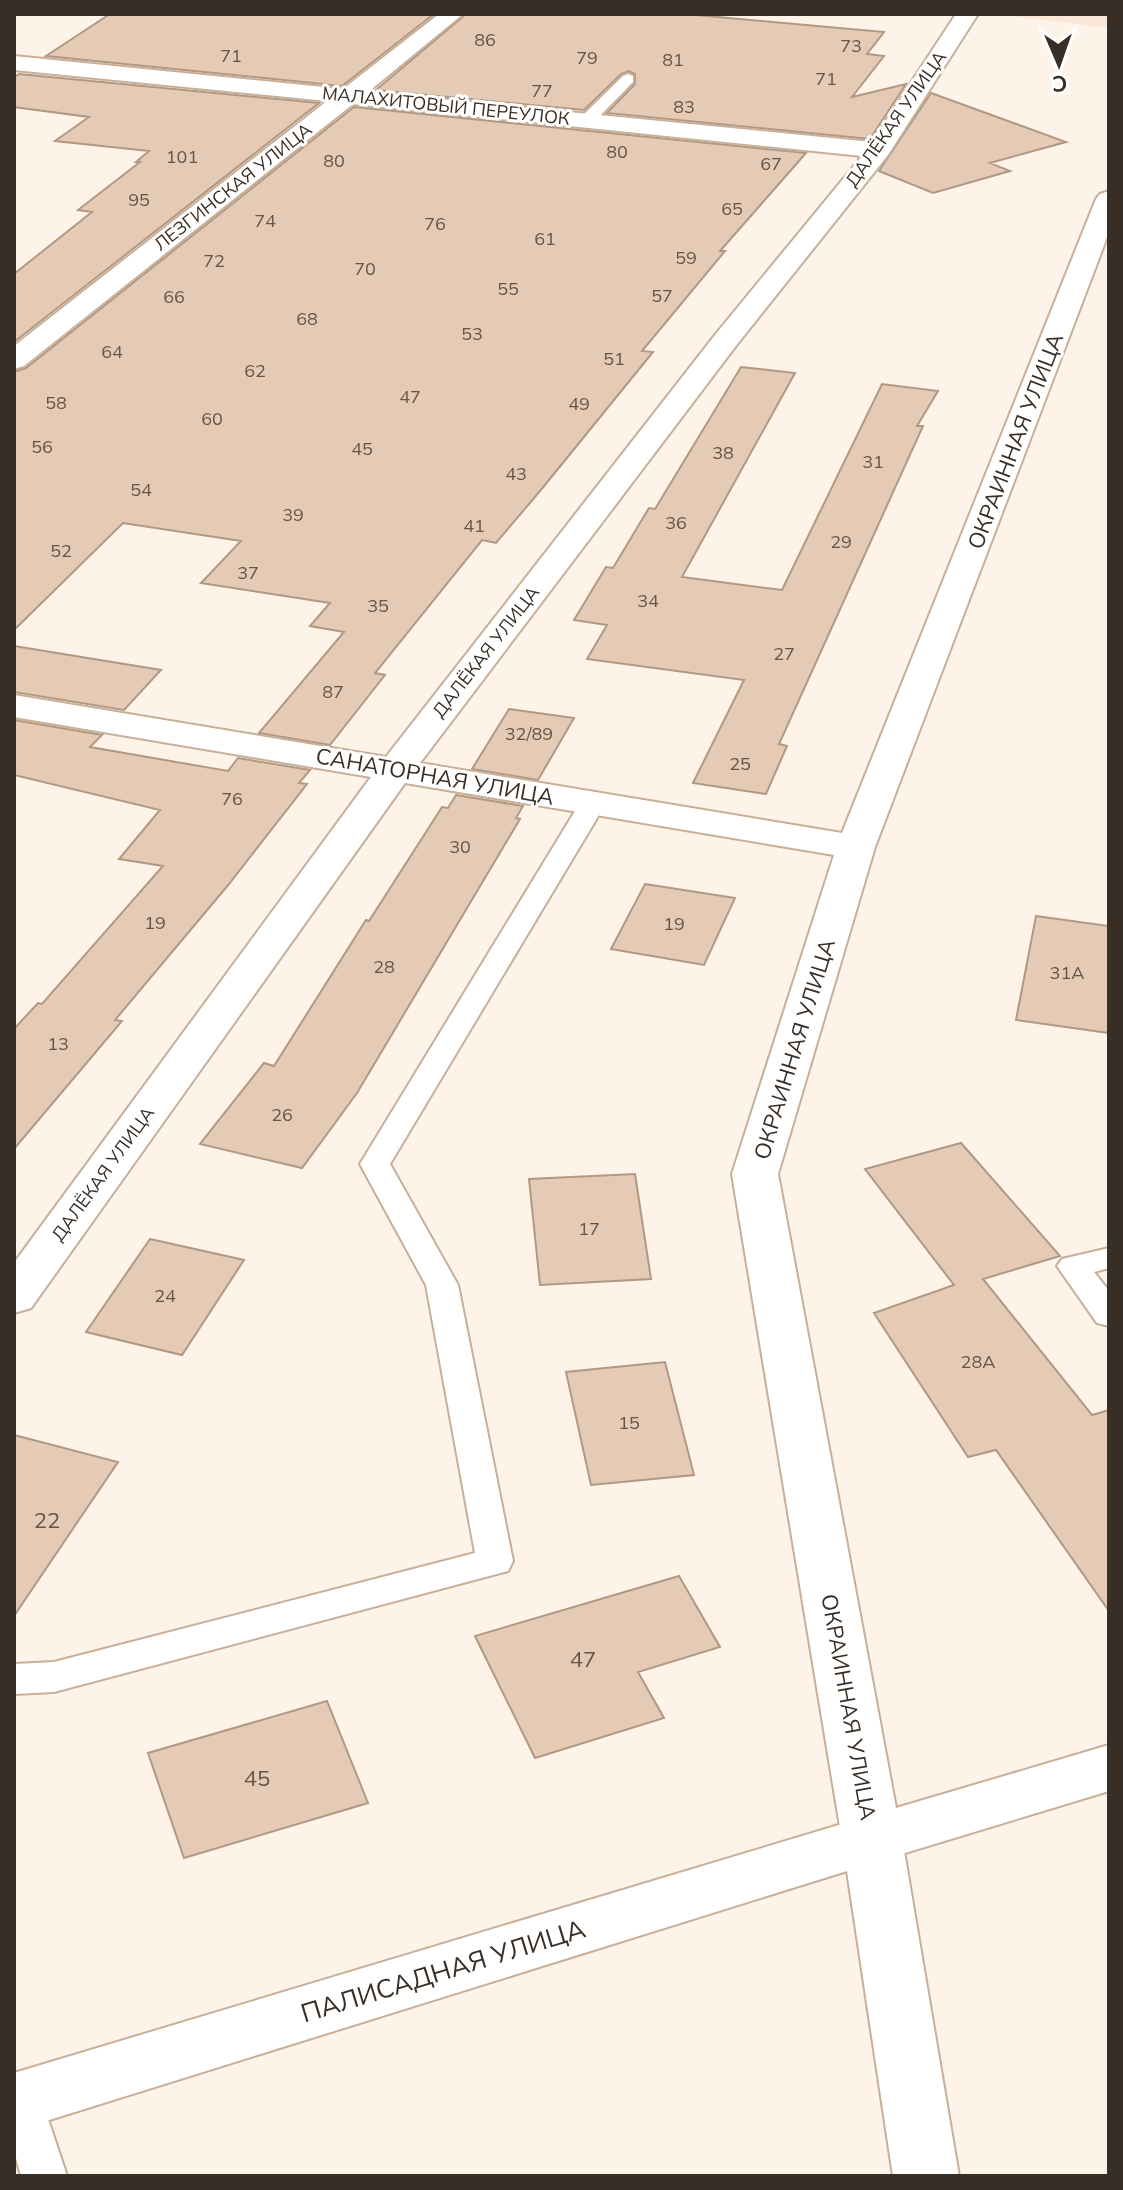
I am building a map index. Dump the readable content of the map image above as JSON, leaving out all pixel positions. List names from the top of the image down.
{
  "streets": {
    "street": [
      "МАЛАХИТОВЫЙ ПЕРЕУЛОК",
      "ДАЛЁКАЯ УЛИЦА",
      "ЛЕЗГИНСКАЯ УЛИЦА",
      "ОКРАИННАЯ УЛИЦА",
      "САНАТОРНАЯ УЛИЦА",
      "ПАЛИСАДНАЯ УЛИЦА"
    ]
  },
  "crossings": [
    ["МАЛАХИТОВЫЙ ПЕРЕУЛОК", "ДАЛЁКАЯ УЛИЦА"],
    ["МАЛАХИТОВЫЙ ПЕРЕУЛОК", "ЛЕЗГИНСКАЯ УЛИЦА"],
    ["ДАЛЁКАЯ УЛИЦА", "САНАТОРНАЯ УЛИЦА"],
    ["ОКРАИННАЯ УЛИЦА", "САНАТОРНАЯ УЛИЦА"],
    ["ОКРАИННАЯ УЛИЦА", "ПАЛИСАДНАЯ УЛИЦА"]
  ],
  "house_numbers": [
    "86",
    "73",
    "71",
    "79",
    "81",
    "71",
    "77",
    "83",
    "80",
    "101",
    "80",
    "67",
    "95",
    "65",
    "74",
    "76",
    "61",
    "59",
    "72",
    "70",
    "55",
    "57",
    "66",
    "68",
    "53",
    "64",
    "51",
    "62",
    "47",
    "58",
    "49",
    "60",
    "56",
    "45",
    "38",
    "31",
    "43",
    "54",
    "39",
    "36",
    "41",
    "29",
    "52",
    "37",
    "34",
    "35",
    "27",
    "87",
    "32/89",
    "25",
    "76",
    "30",
    "19",
    "19",
    "28",
    "31А",
    "13",
    "26",
    "17",
    "24",
    "28А",
    "15",
    "22",
    "47",
    "45"
  ],
  "north": "bottom"
}
